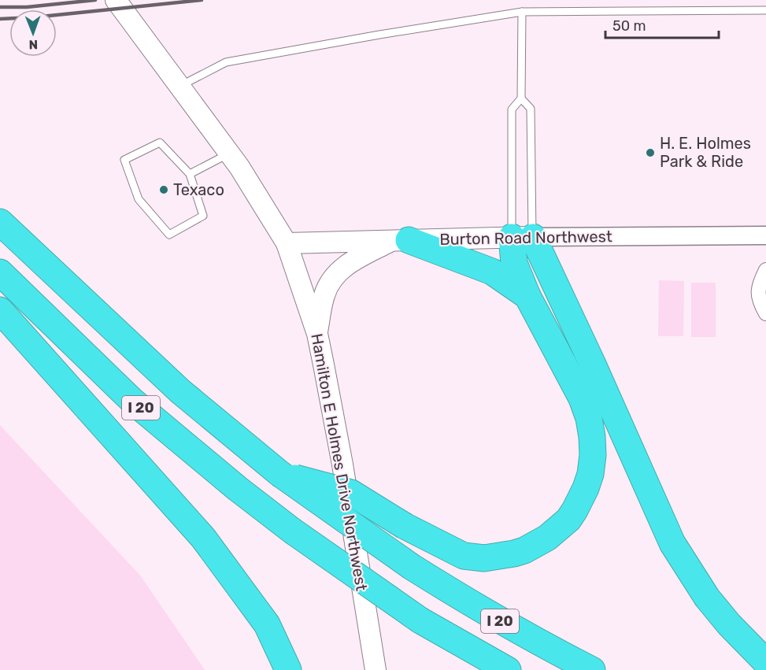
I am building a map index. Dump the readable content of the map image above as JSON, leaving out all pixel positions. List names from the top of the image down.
{
  "streets": {
    "highway": ["I 20"],
    "main road": ["Burton Road Northwest", "Hamilton E Holmes Drive Northwest"]
  },
  "crossings": [
    ["Burton Road Northwest", "Hamilton E Holmes Drive Northwest"]
  ],
  "places": ["H. E. Holmes Park & Ride", "Texaco"],
  "scale_bar": "50 m",
  "north": "bottom"
}
